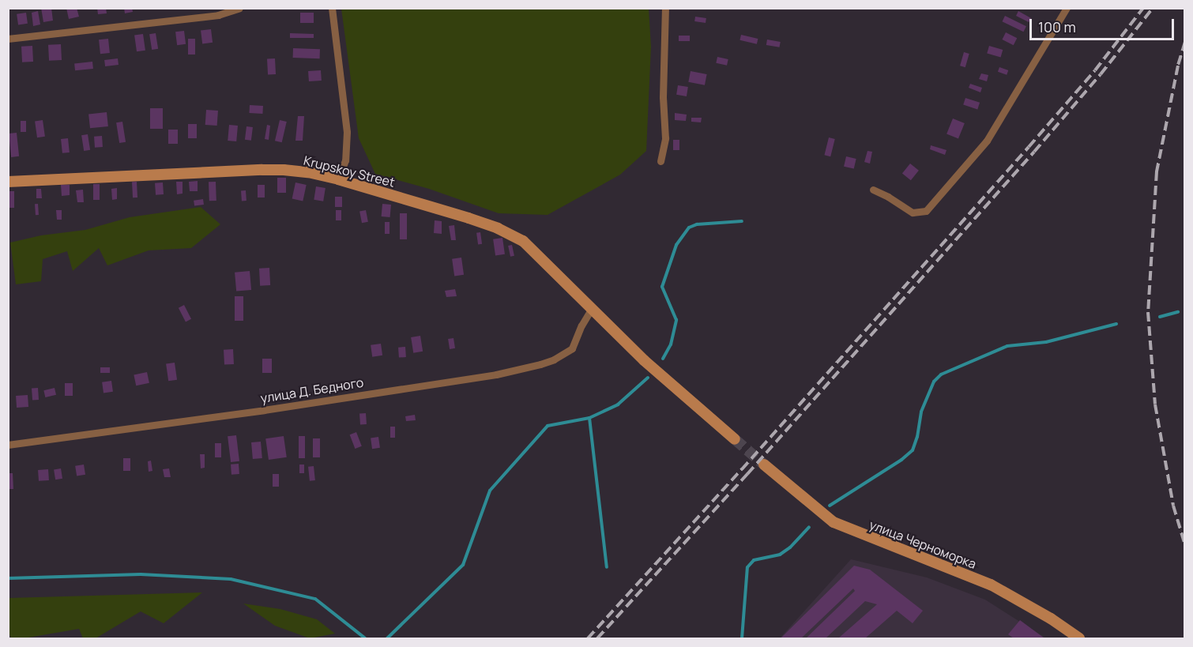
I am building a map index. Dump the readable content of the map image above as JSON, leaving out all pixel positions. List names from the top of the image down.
{
  "streets": {
    "street": ["Krupskoy Street", "улица Д. Бедного", "улица Черноморка"]
  },
  "crossings": [
    ["Krupskoy Street", "улица Д. Бедного"]
  ],
  "scale_bar": "100 m"
}
